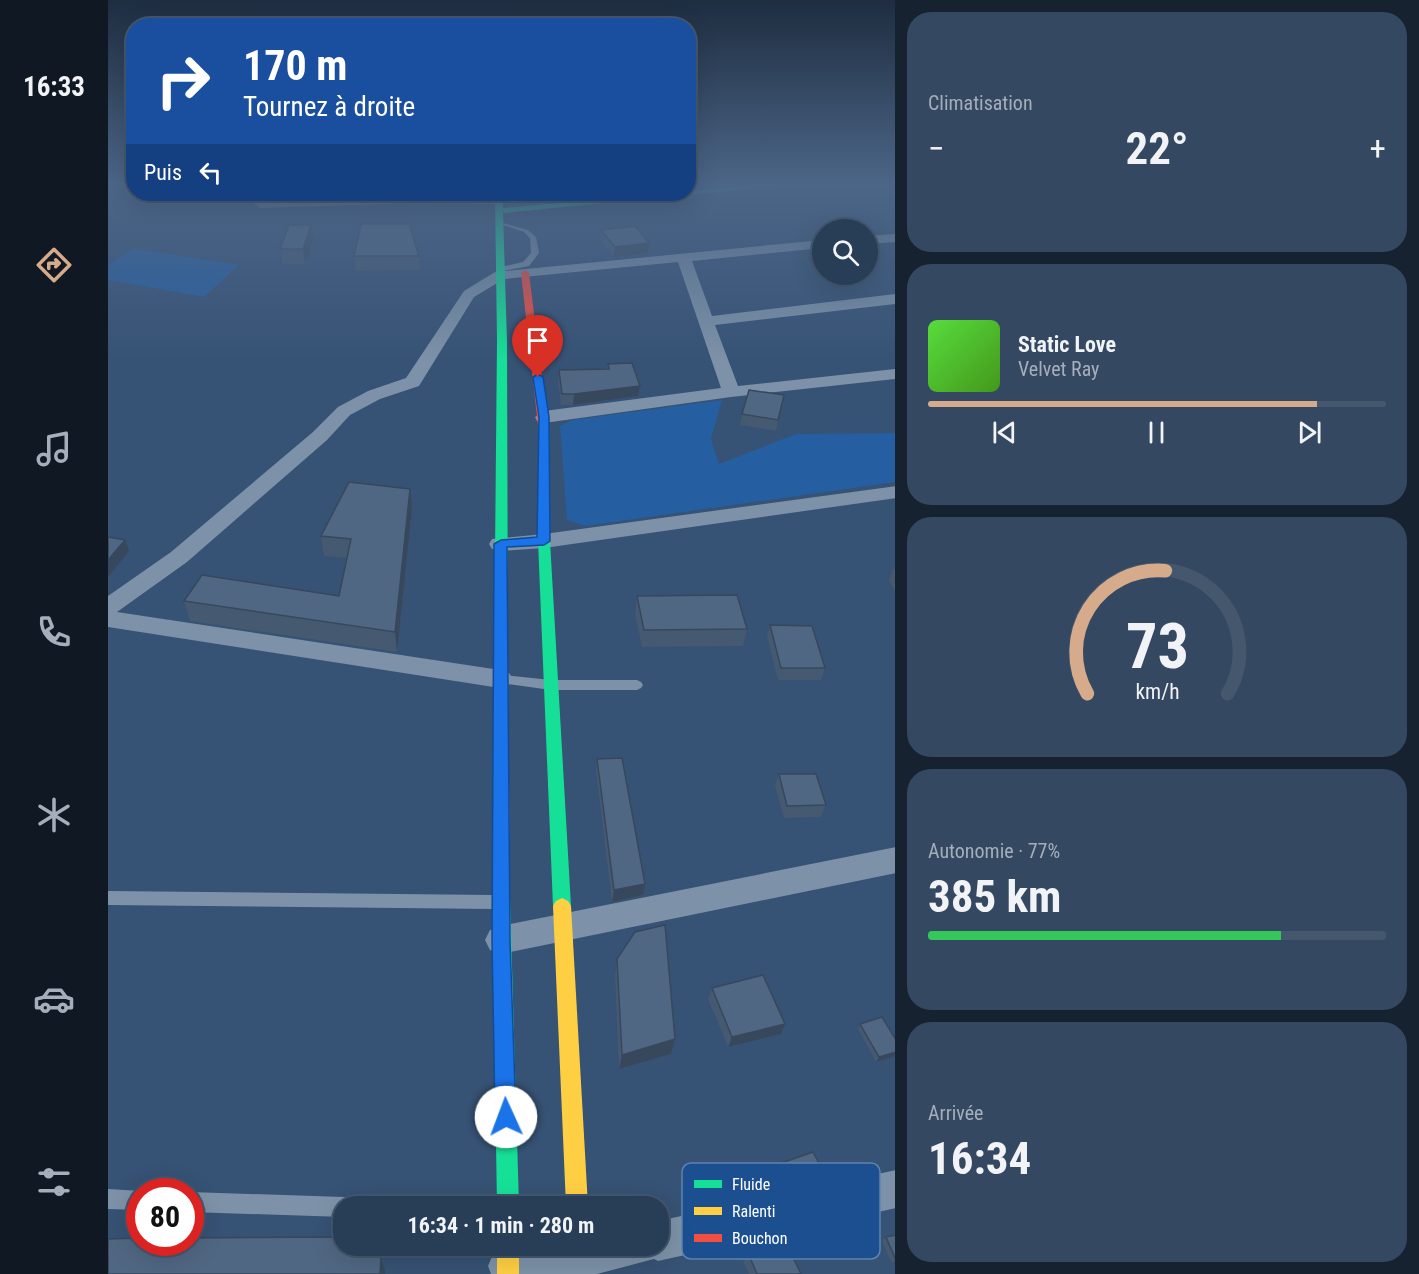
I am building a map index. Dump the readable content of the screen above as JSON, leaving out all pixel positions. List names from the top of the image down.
{
  "legend": ["Fluide", "Ralenti", "Bouchon"],
  "page": {
    "tabs": "16:33",
    "tile": [
      "Climatisation",
      ["Autonomie · 77%", "385 km"],
      ["Arrivée", "16:34"]
    ],
    "turn": ["170 m", "Tournez à droite"],
    "heat": ["−", "22°", "+"],
    "then": "Puis",
    "song": ["Static Love", "Velvet Ray"],
    "limit": "80",
    "trip": "16:34 · 1 min · 280 m",
    "gauge": ["73", "km/h"]
  }
}
